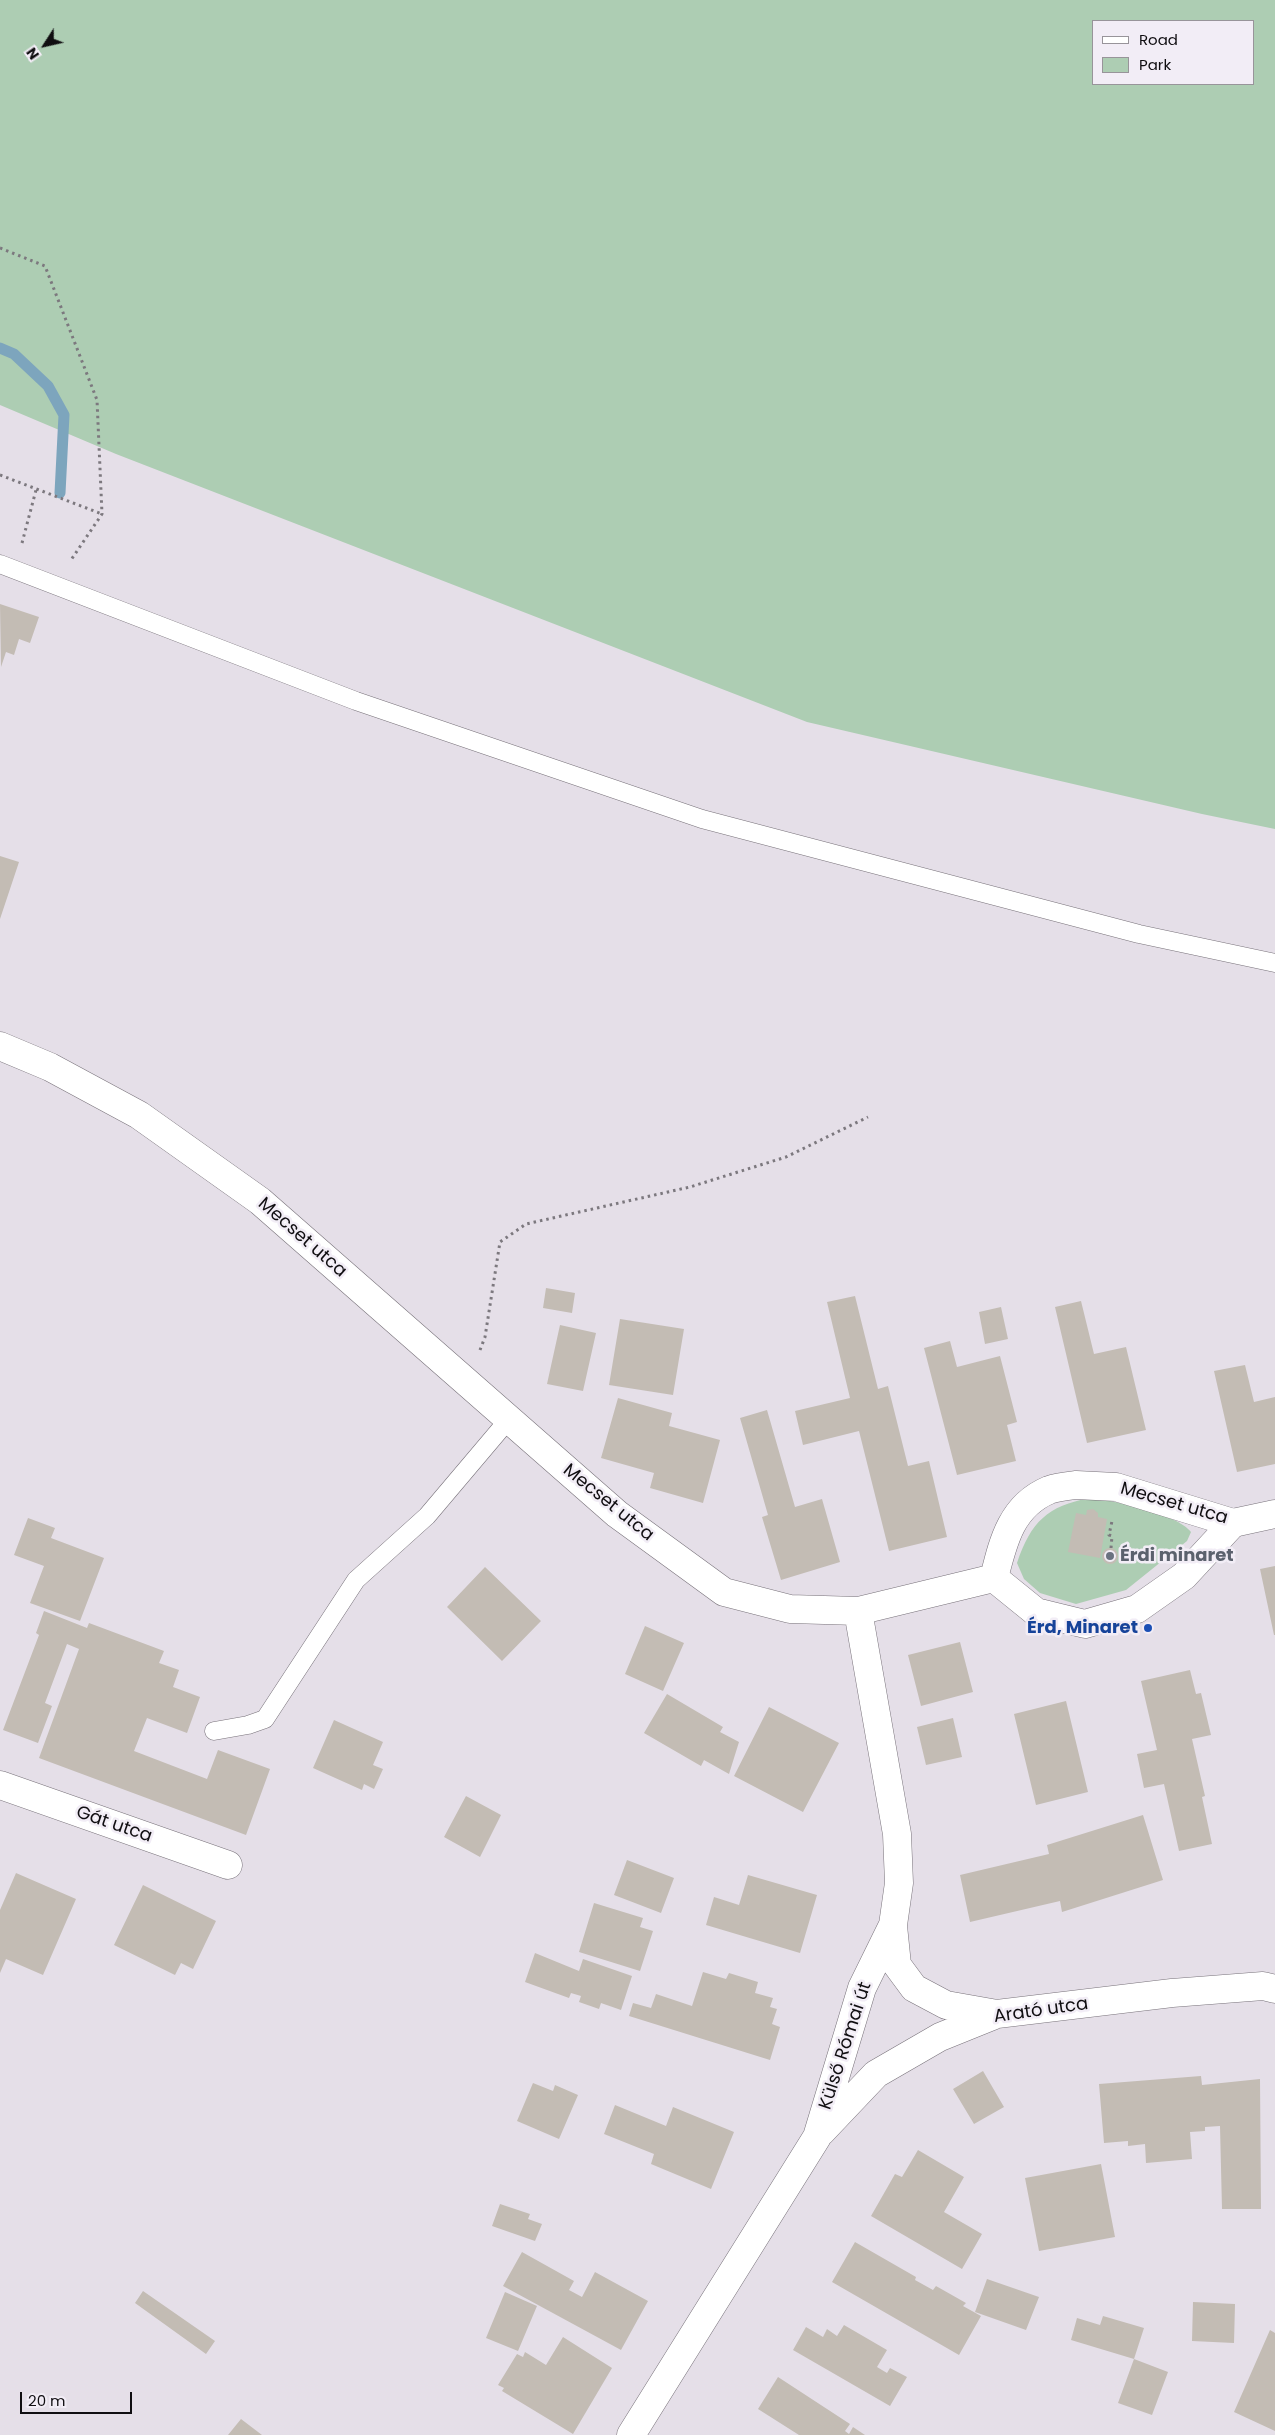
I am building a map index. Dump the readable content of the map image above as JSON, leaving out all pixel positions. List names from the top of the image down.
{
  "streets": {
    "street": [
      "Mecset utca",
      "Gát utca",
      "Arató utca",
      "Külső Római út"
    ]
  },
  "crossings": [
    ["Mecset utca", "Külső Római út"],
    ["Arató utca", "Külső Római út"]
  ],
  "places": ["Érdi minaret", "Érd, Minaret"],
  "legend": ["Road", "Park"],
  "scale_bar": "20 m",
  "north": "bottom left"
}
